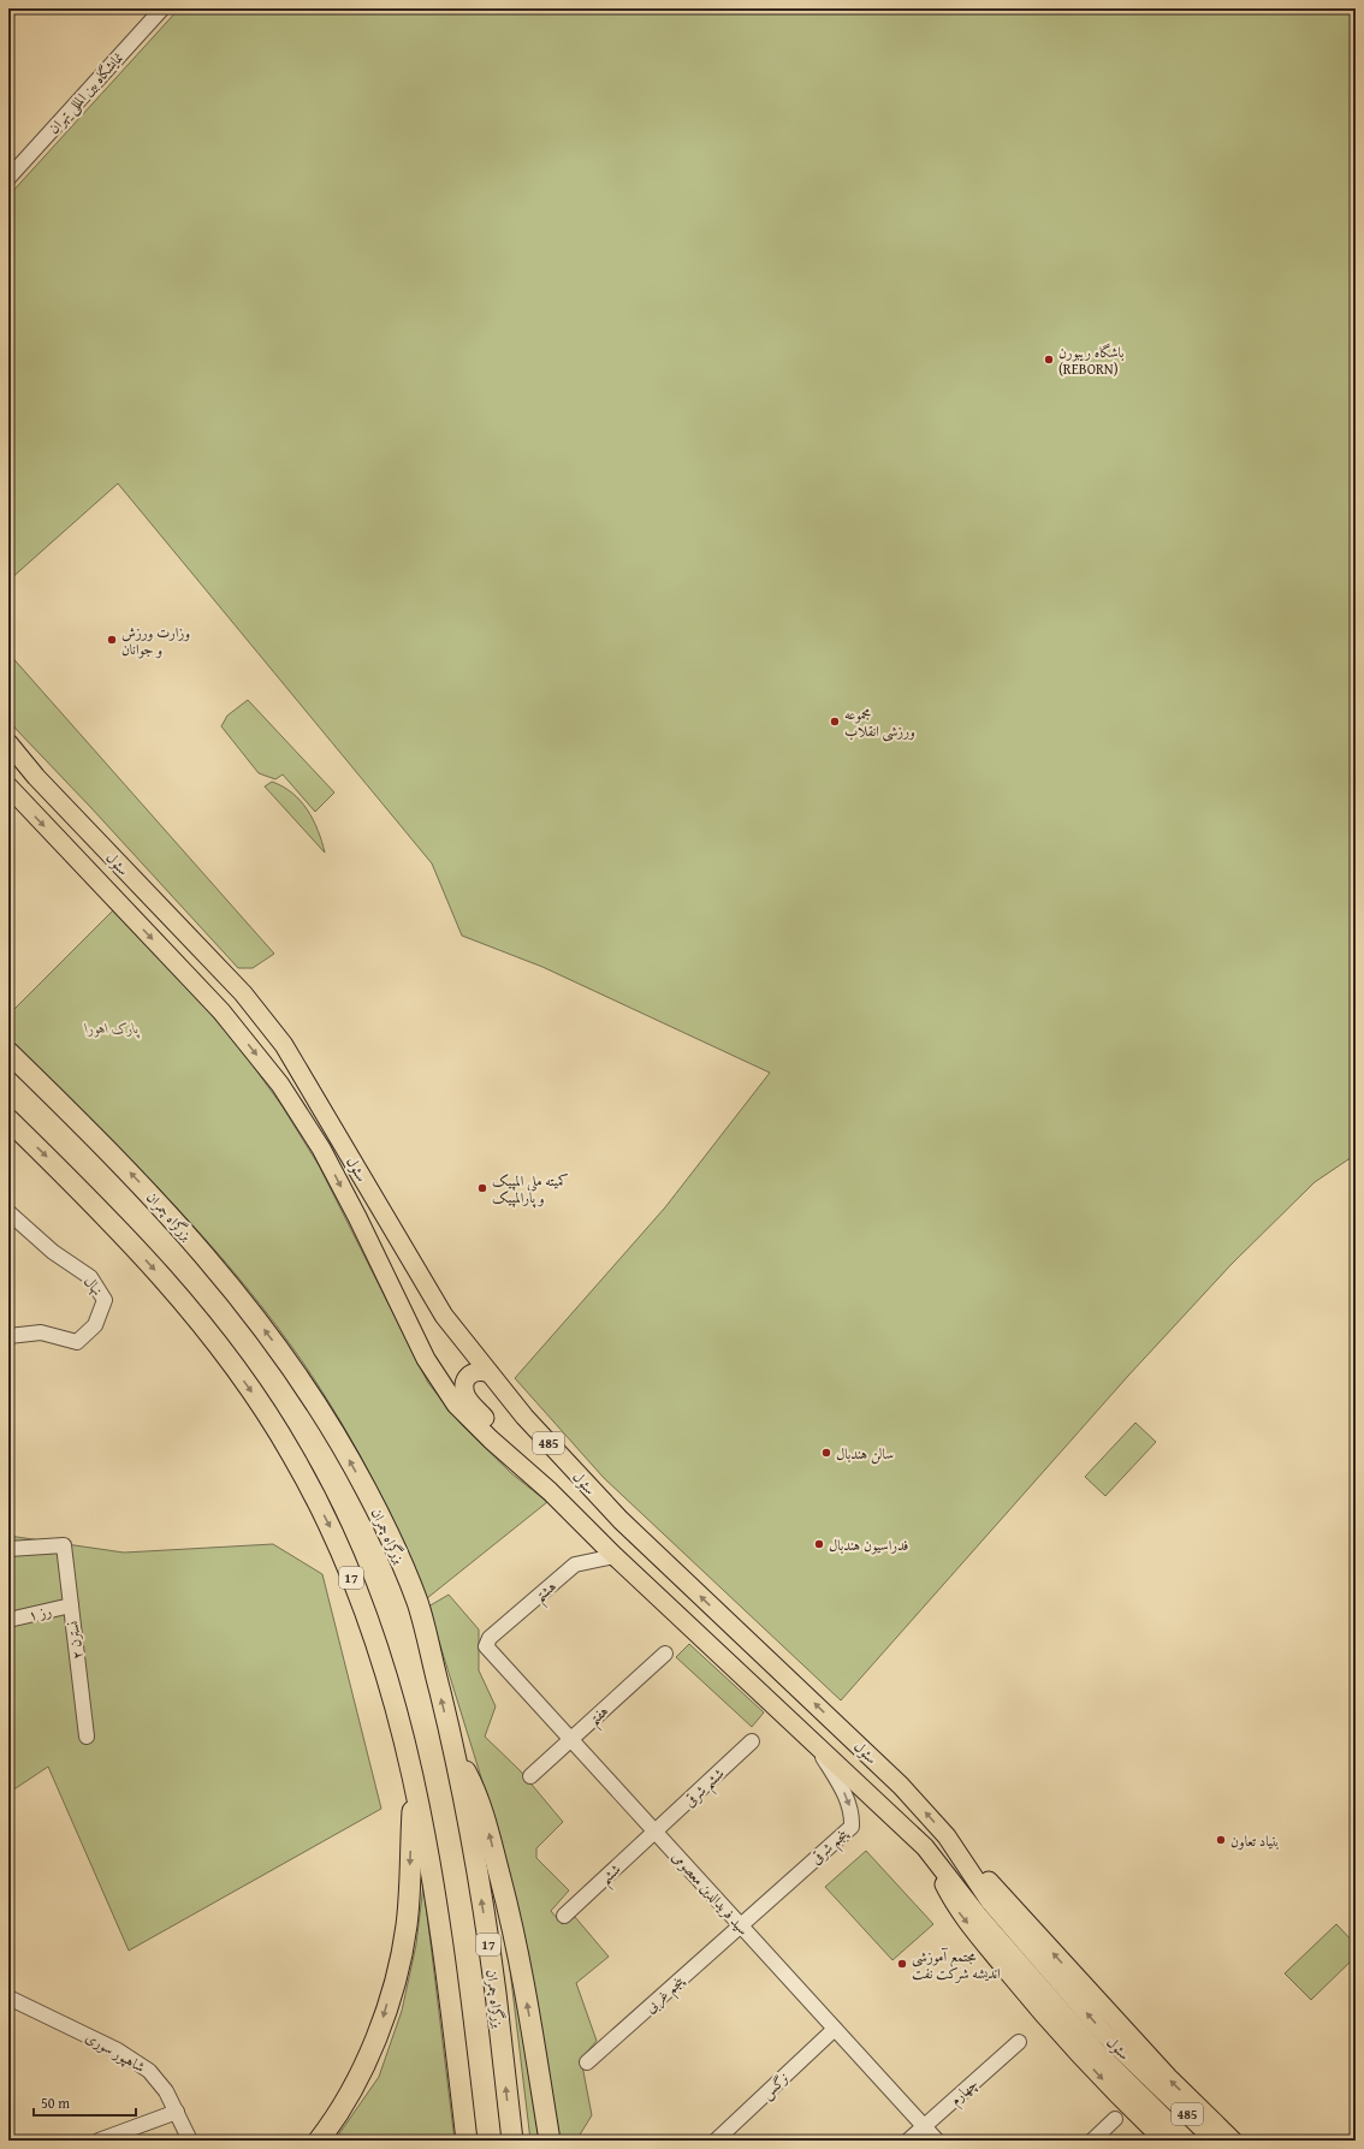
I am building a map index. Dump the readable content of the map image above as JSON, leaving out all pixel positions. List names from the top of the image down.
{
  "streets": {
    "highway": ["بزرگراه چمران", "17"],
    "main road": ["سئول", "485"],
    "street": [
      "نمایشگاه بین المللی تهران",
      "نهال",
      "هشتم",
      "رز ۱",
      "نسترن ۲",
      "هفتم",
      "ششم شرقی",
      "پنجم شرقی",
      "ششم",
      "سید فریدالدین معصومی",
      "پنجم غربی",
      "شاهپور سوری",
      "نرگس",
      "چهارم"
    ]
  },
  "crossings": [
    ["سئول", "هشتم"],
    ["سئول", "پنجم شرقی"],
    ["هشتم", "سید فریدالدین معصومی"],
    ["رز ۱", "نسترن ۲"],
    ["هفتم", "سید فریدالدین معصومی"],
    ["ششم شرقی", "ششم"],
    ["ششم شرقی", "سید فریدالدین معصومی"],
    ["پنجم شرقی", "سید فریدالدین معصومی"],
    ["پنجم شرقی", "پنجم غربی"],
    ["ششم", "سید فریدالدین معصومی"],
    ["سید فریدالدین معصومی", "پنجم غربی"],
    ["سید فریدالدین معصومی", "نرگس"],
    ["سید فریدالدین معصومی", "چهارم"]
  ],
  "one_way": ["پنجم شرقی"],
  "parks": ["پارک اهورا"],
  "places": [
    "باشگاه ریبورن (REBORN)",
    "وزارت ورزش و جوانان",
    "مجموعه ورزشی انقلاب",
    "کمیته ملی المپیک و پارالمپیک",
    "سالن هندبال",
    "فدراسیون هندبال",
    "بنیاد تعاون",
    "مجتمع آموزشی اندیشه شرکت نفت"
  ],
  "scale_bar": "50 m"
}
